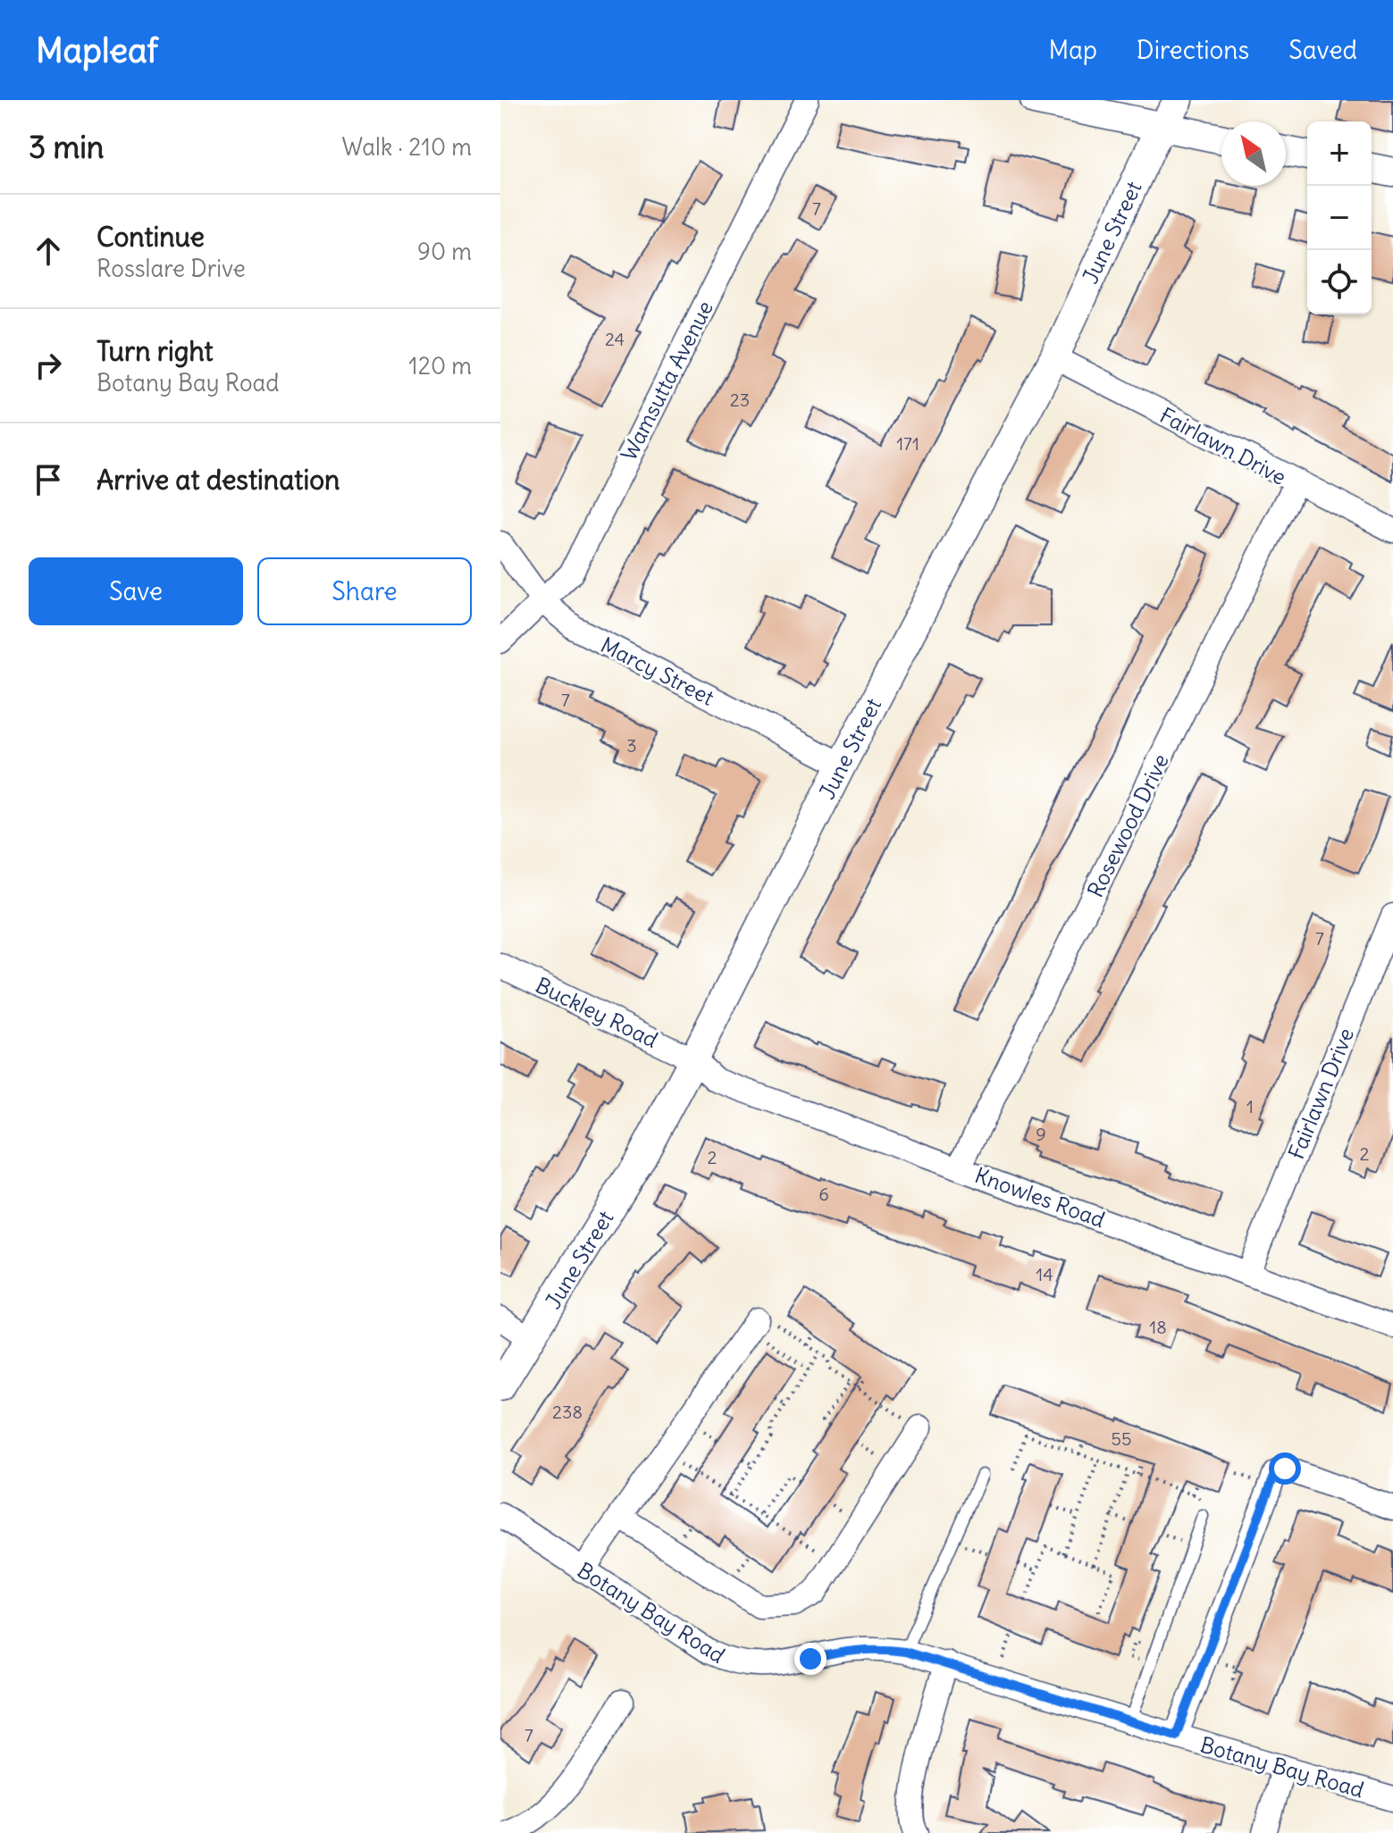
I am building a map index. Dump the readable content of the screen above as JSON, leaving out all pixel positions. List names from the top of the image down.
{
  "streets": {
    "street": [
      "June Street",
      "Wamsutta Avenue",
      "Fairlawn Drive",
      "Marcy Street",
      "Rosewood Drive",
      "Buckley Road",
      "Knowles Road",
      "Botany Bay Road"
    ]
  },
  "crossings": [
    ["June Street", "Fairlawn Drive"],
    ["June Street", "Marcy Street"],
    ["June Street", "Buckley Road"],
    ["June Street", "Knowles Road"],
    ["Wamsutta Avenue", "Marcy Street"],
    ["Fairlawn Drive", "Rosewood Drive"],
    ["Fairlawn Drive", "Knowles Road"],
    ["Rosewood Drive", "Knowles Road"],
    ["Buckley Road", "Knowles Road"]
  ],
  "house_numbers": [
    "7",
    "24",
    "23",
    "171",
    "7",
    "3",
    "7",
    "1",
    "9",
    "2",
    "2",
    "6",
    "14",
    "18",
    "238",
    "55",
    "7"
  ],
  "north": "top left",
  "page": {
    "header": "Mapleaf",
    "nav": ["Map", "Directions", "Saved"],
    "heading": ["3 min", "Walk · 210 m"],
    "map_buttons": ["+", "−"],
    "list": [
      ["Continue", "Rosslare Drive", "90 m"],
      ["Turn right", "Botany Bay Road", "120 m"],
      "Arrive at destination"
    ],
    "buttons": ["Save", "Share"]
  }
}
